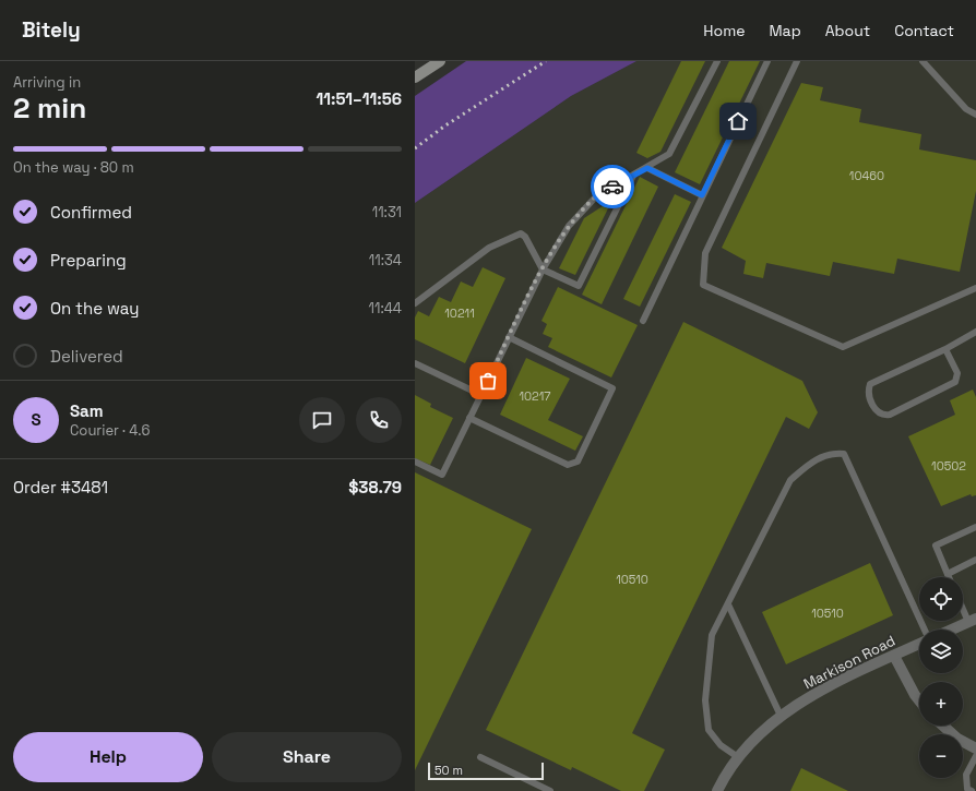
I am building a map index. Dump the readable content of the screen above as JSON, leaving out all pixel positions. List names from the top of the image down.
{
  "streets": {
    "street": ["Markison Road"]
  },
  "house_numbers": [
    "10460",
    "10211",
    "10217",
    "10502",
    "10510",
    "10510"
  ],
  "scale_bar": "50 m",
  "page": {
    "header": "Bitely",
    "nav": [
      "Home",
      "Map",
      "About",
      "Contact"
    ],
    "heading": ["2 min", "Arriving in", "11:51–11:56"],
    "panel": [
      "Sam",
      "Courier · 4.6",
      "Order #3481",
      "$38.79"
    ],
    "bar": "On the way · 80 m",
    "list": [
      ["Confirmed", "11:31"],
      ["Preparing", "11:34"],
      ["On the way", "11:44"],
      "Delivered"
    ],
    "round": "S",
    "map_buttons": ["+", "−"],
    "buttons": ["Help", "Share"],
    "scale": "50 m"
  }
}
